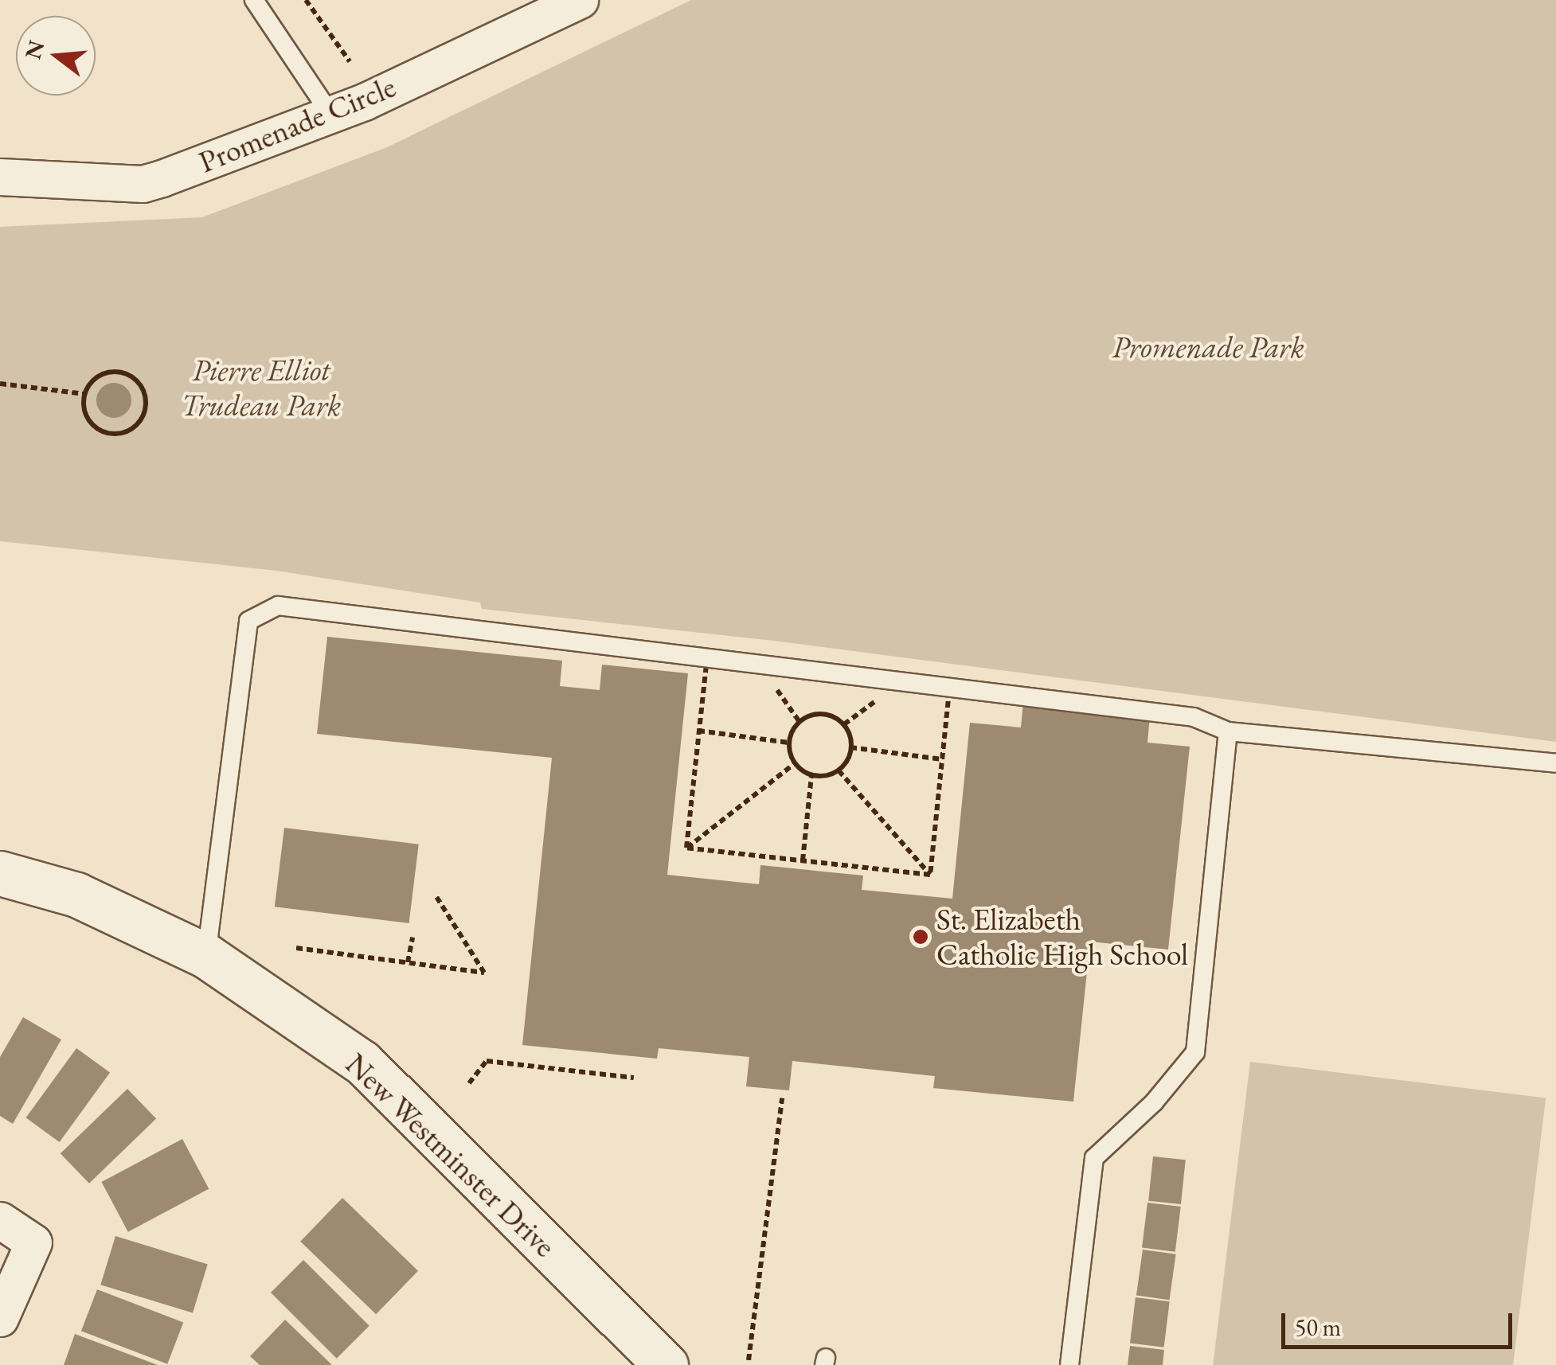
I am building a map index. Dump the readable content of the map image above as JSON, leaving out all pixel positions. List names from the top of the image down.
{
  "streets": {
    "street": ["Promenade Circle", "New Westminster Drive"]
  },
  "parks": ["Promenade Park", "Pierre Elliot Trudeau Park"],
  "places": ["St. Elizabeth Catholic High School"],
  "scale_bar": "50 m",
  "north": "left"
}
